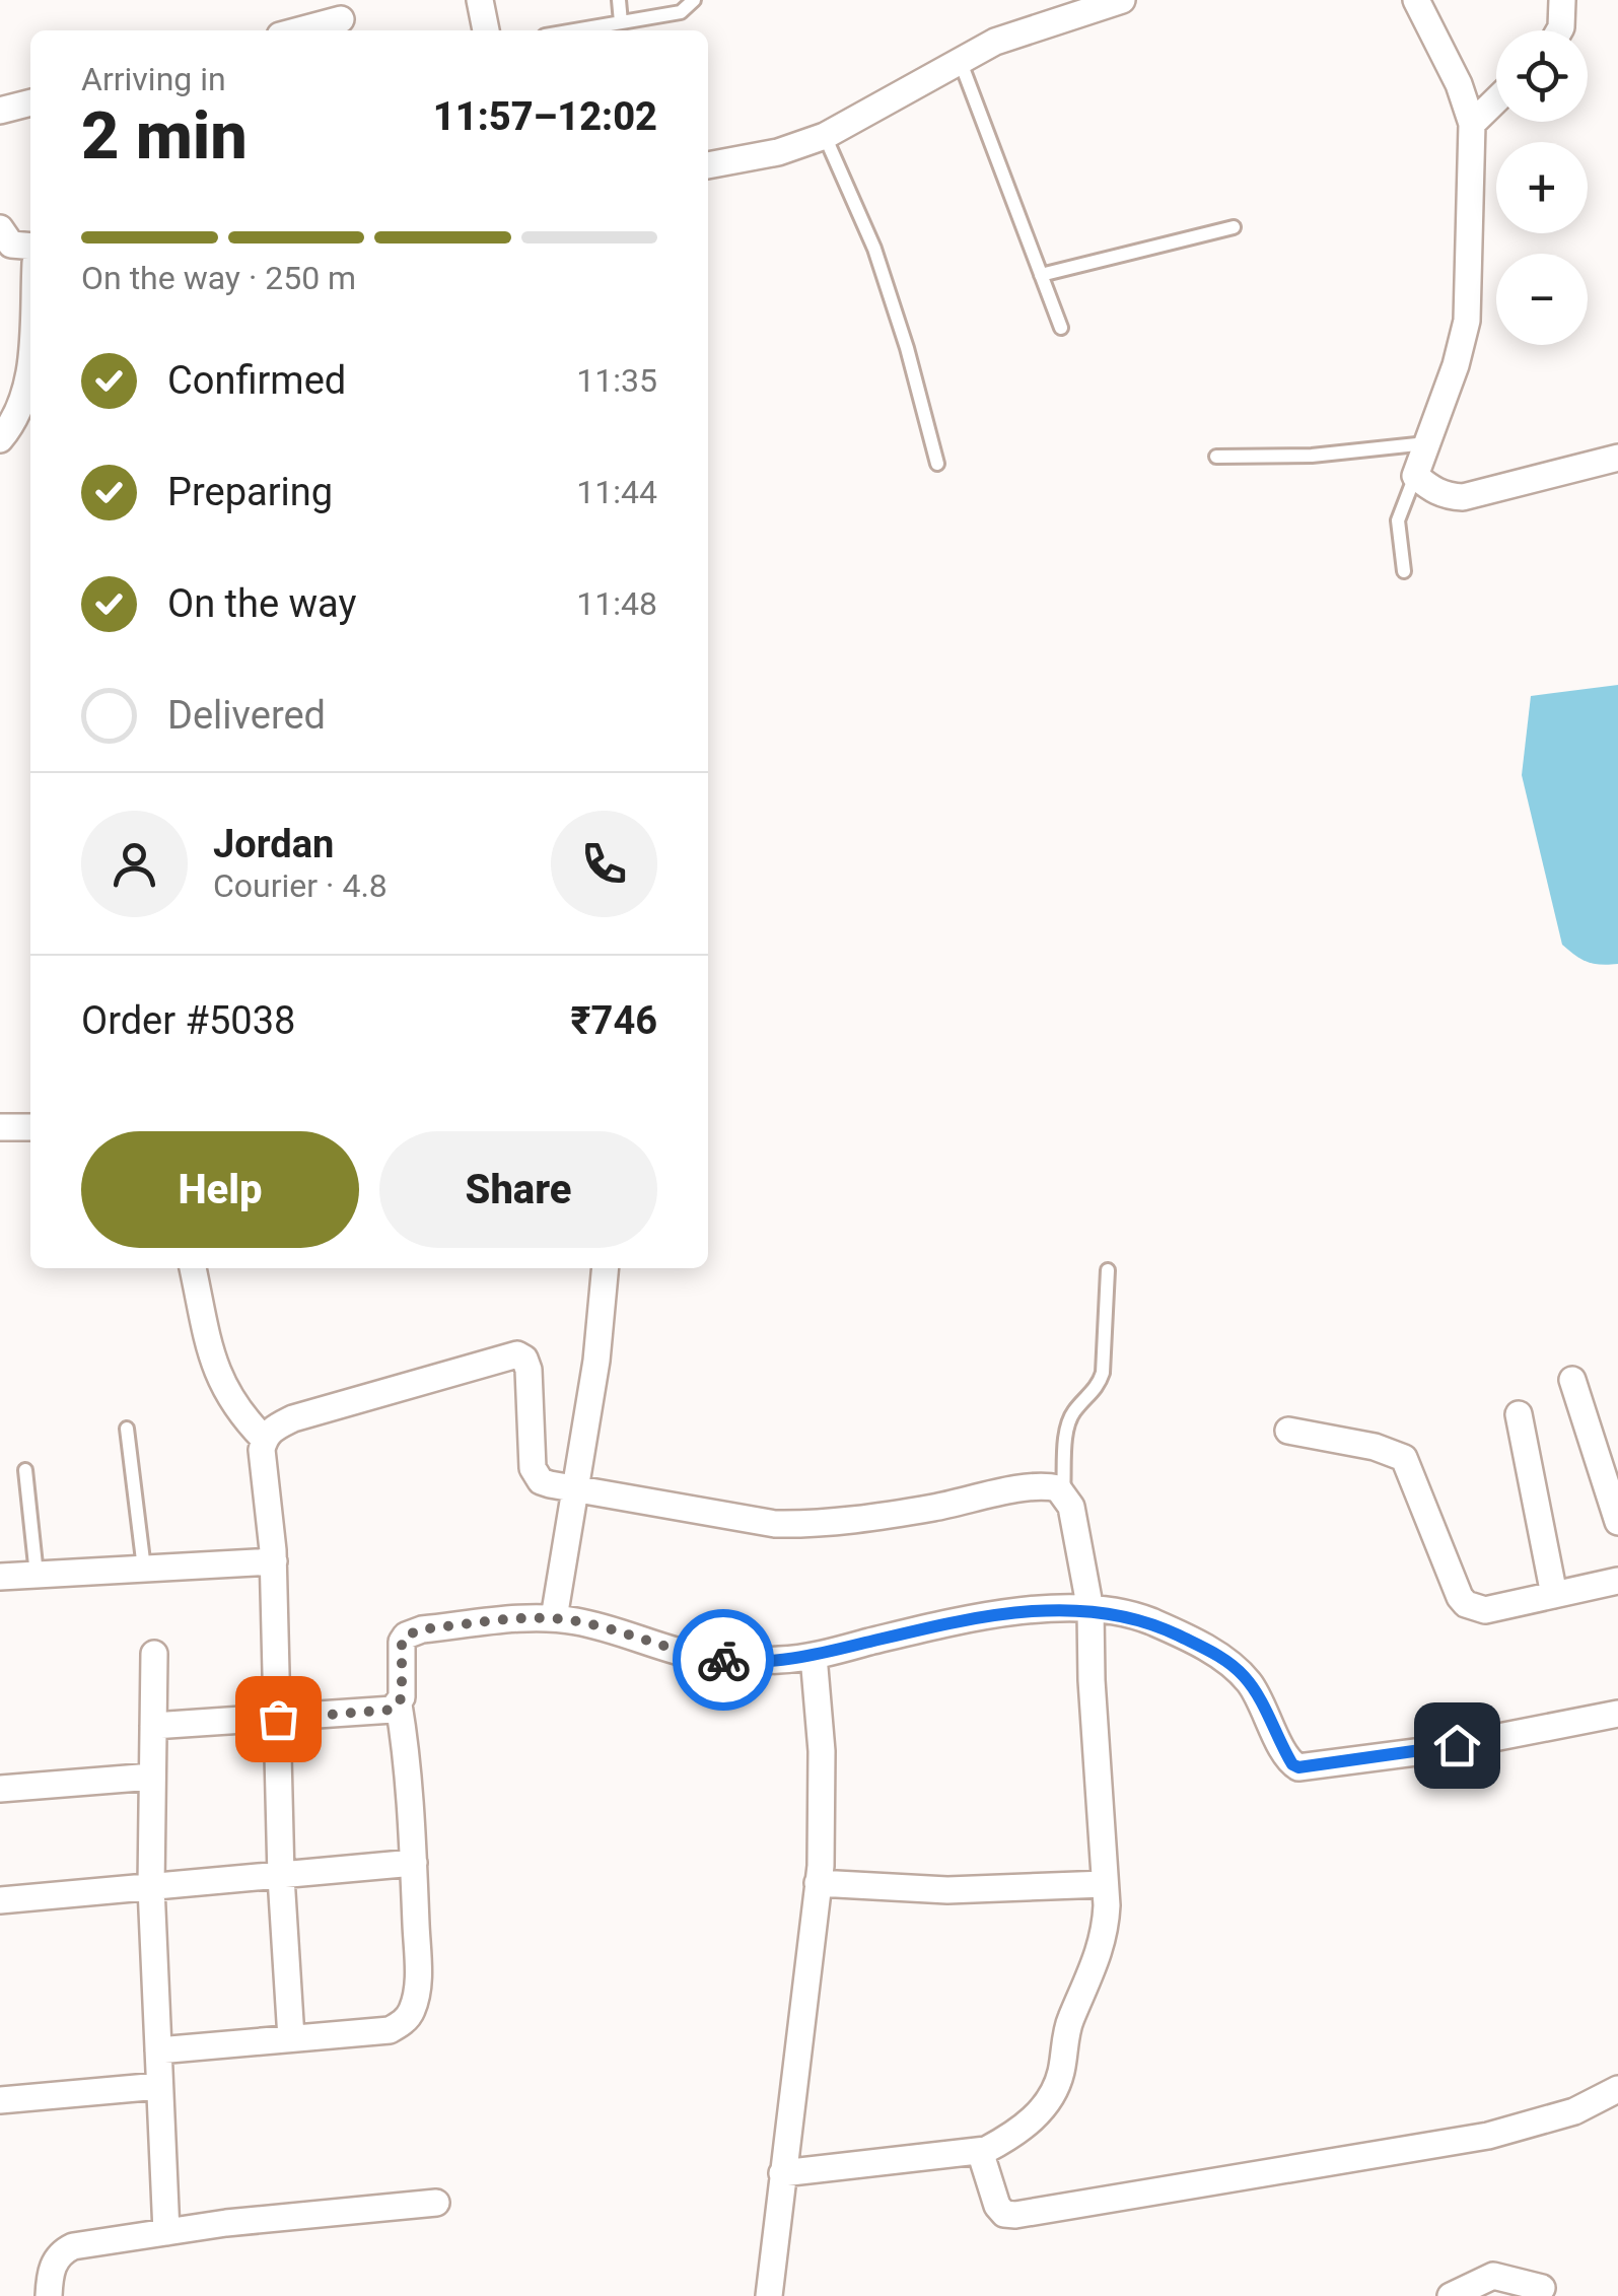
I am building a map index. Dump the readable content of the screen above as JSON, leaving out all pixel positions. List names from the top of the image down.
{
  "page": {
    "map_buttons": ["+", "−"],
    "heading": ["2 min", "Arriving in", "11:57–12:02"],
    "panel": [
      "Jordan",
      "Courier · 4.8",
      "Order #5038",
      "₹746"
    ],
    "bar": "On the way · 250 m",
    "list": [
      ["Confirmed", "11:35"],
      ["Preparing", "11:44"],
      ["On the way", "11:48"],
      "Delivered"
    ],
    "buttons": ["Help", "Share"]
  }
}
